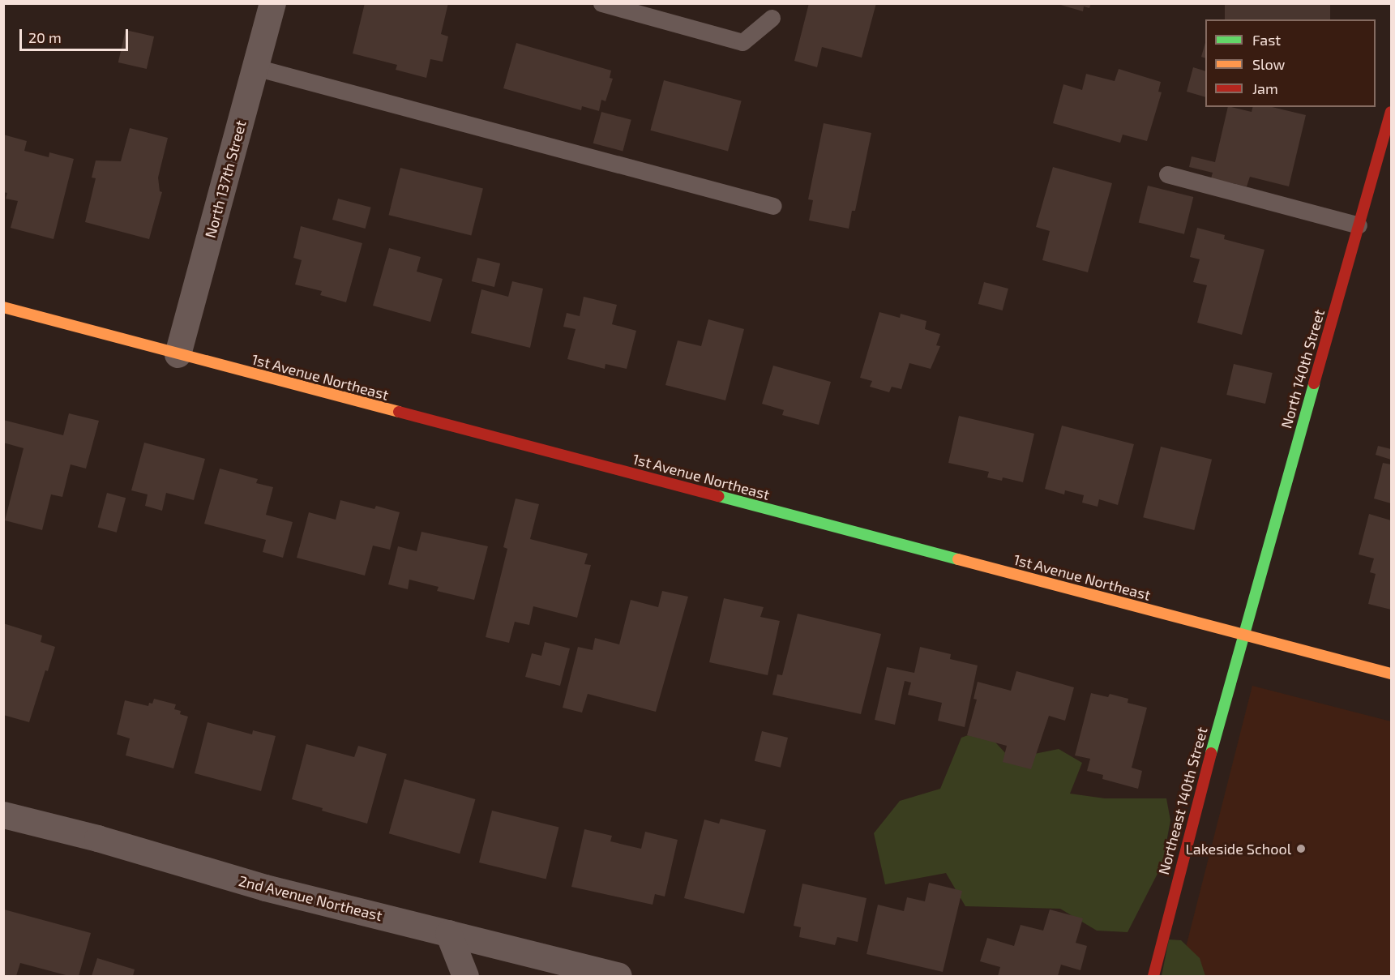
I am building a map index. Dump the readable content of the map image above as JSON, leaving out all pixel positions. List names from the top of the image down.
{
  "streets": {
    "street": [
      "North 137th Street",
      "North 140th Street",
      "1st Avenue Northeast",
      "Northeast 140th Street",
      "2nd Avenue Northeast"
    ]
  },
  "crossings": [
    ["North 137th Street", "1st Avenue Northeast"],
    ["North 140th Street", "1st Avenue Northeast"],
    ["North 140th Street", "Northeast 140th Street"],
    ["1st Avenue Northeast", "Northeast 140th Street"]
  ],
  "places": ["Lakeside School"],
  "legend": ["Fast", "Slow", "Jam"],
  "scale_bar": "20 m"
}
